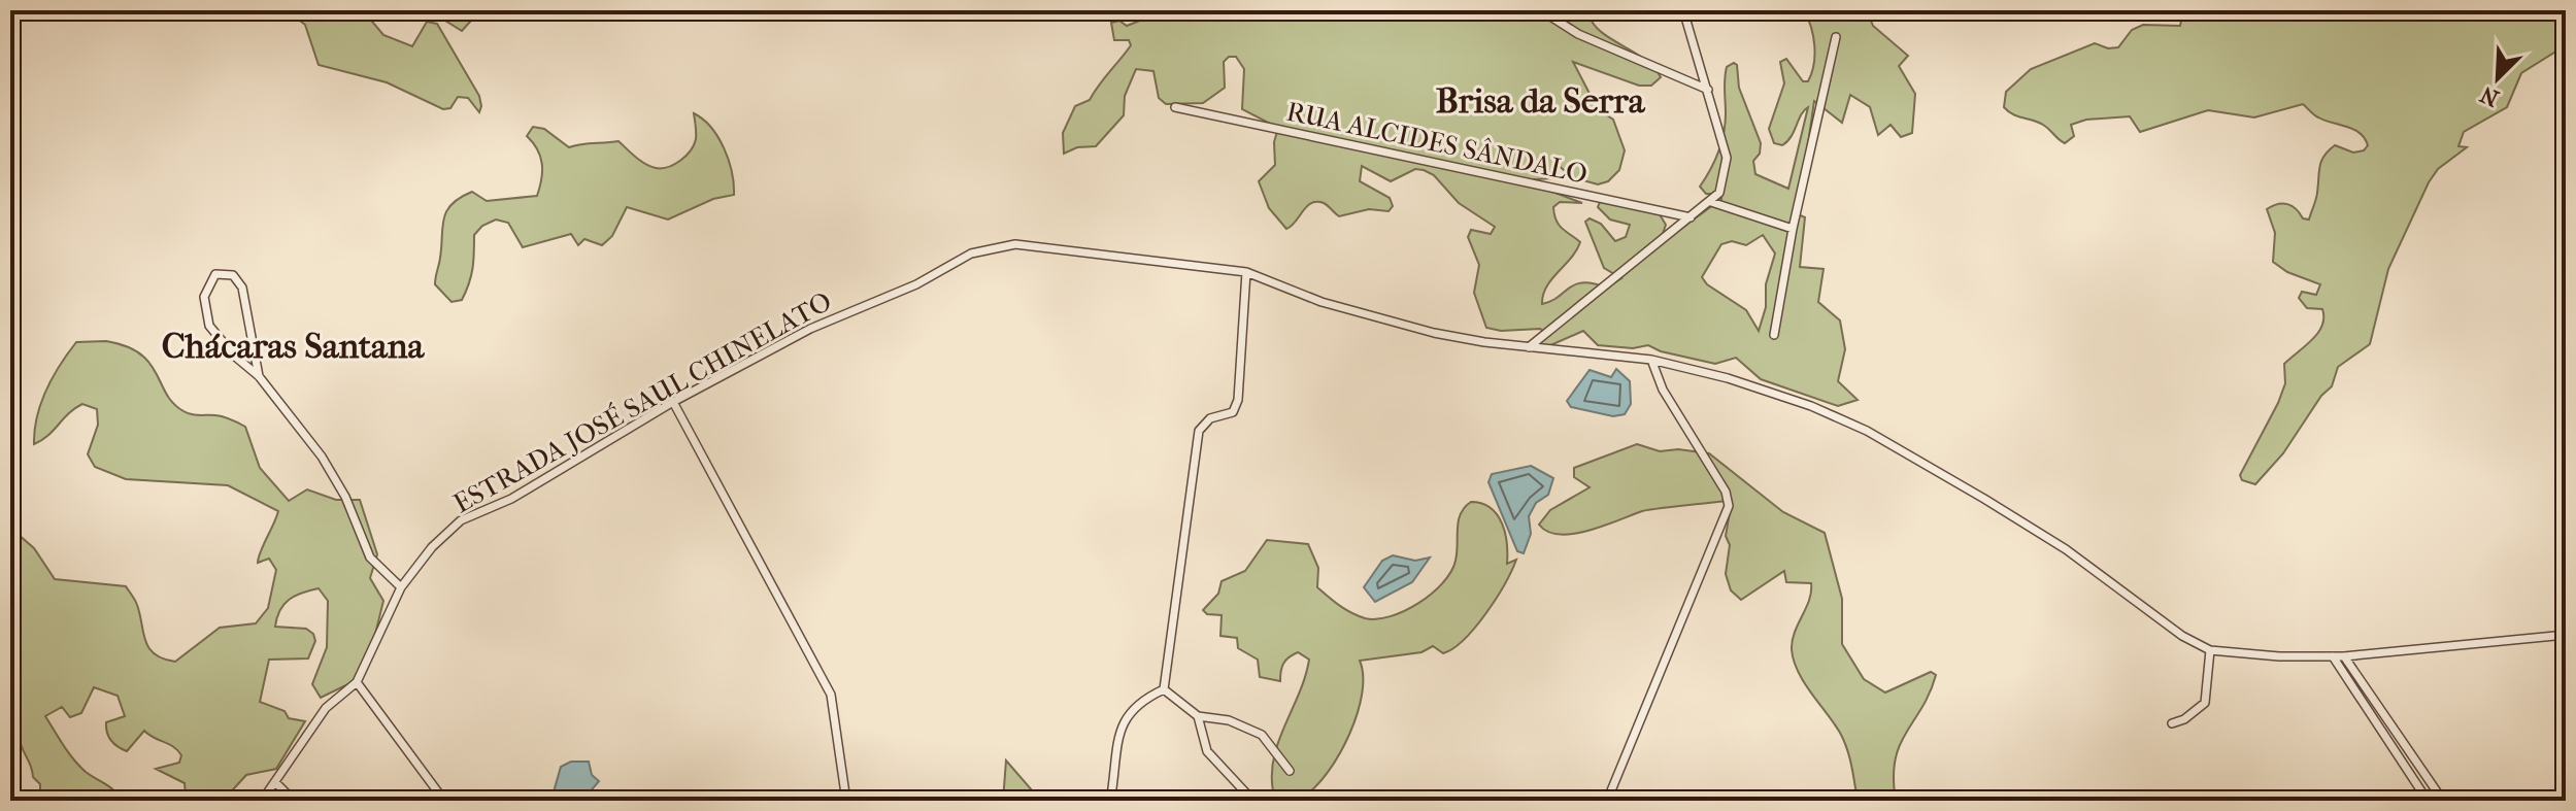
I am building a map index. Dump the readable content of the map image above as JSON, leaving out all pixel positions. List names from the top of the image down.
{
  "streets": {
    "street": ["RUA ALCIDES SÂNDALO", "ESTRADA JOSÉ SAUL CHINELATO"]
  },
  "districts": ["Brisa da Serra", "Chácaras Santana"],
  "north": "bottom left"
}
